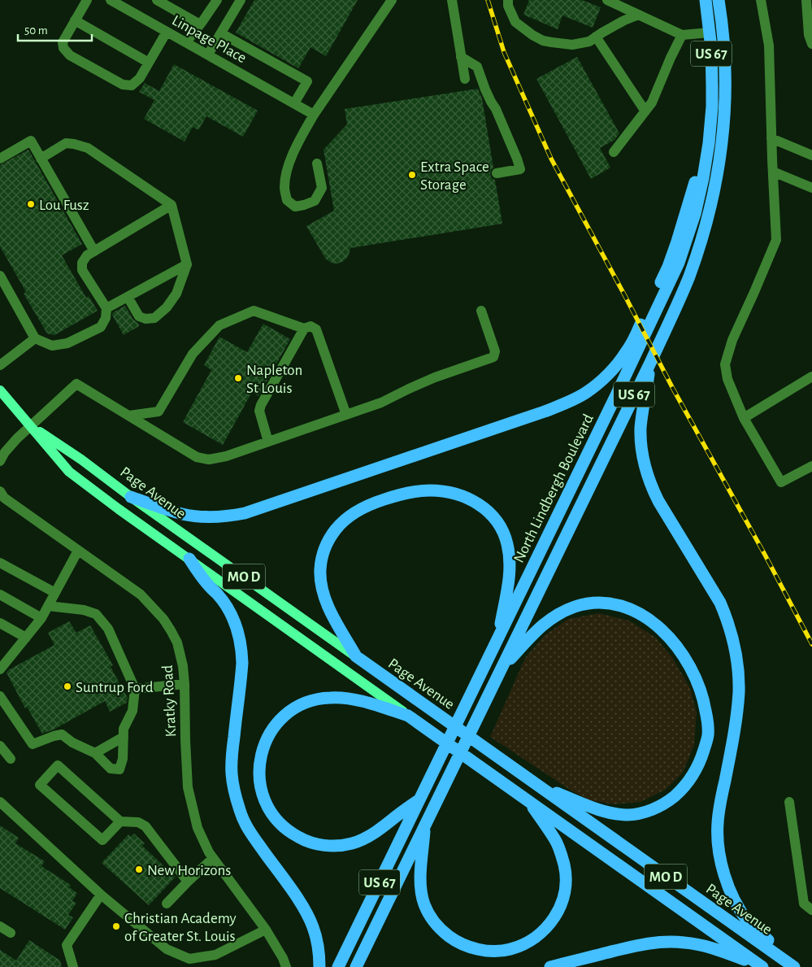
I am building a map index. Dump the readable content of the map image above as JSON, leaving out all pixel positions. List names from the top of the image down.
{
  "streets": {
    "highway": [
      "US 67",
      "North Lindbergh Boulevard",
      "Page Avenue",
      "MO D"
    ],
    "street": ["Linpage Place", "Kratky Road"]
  },
  "places": [
    "Extra Space Storage",
    "Lou Fusz",
    "Napleton St Louis",
    "Suntrup Ford",
    "New Horizons",
    "Christian Academy of Greater St. Louis"
  ],
  "scale_bar": "50 m"
}
